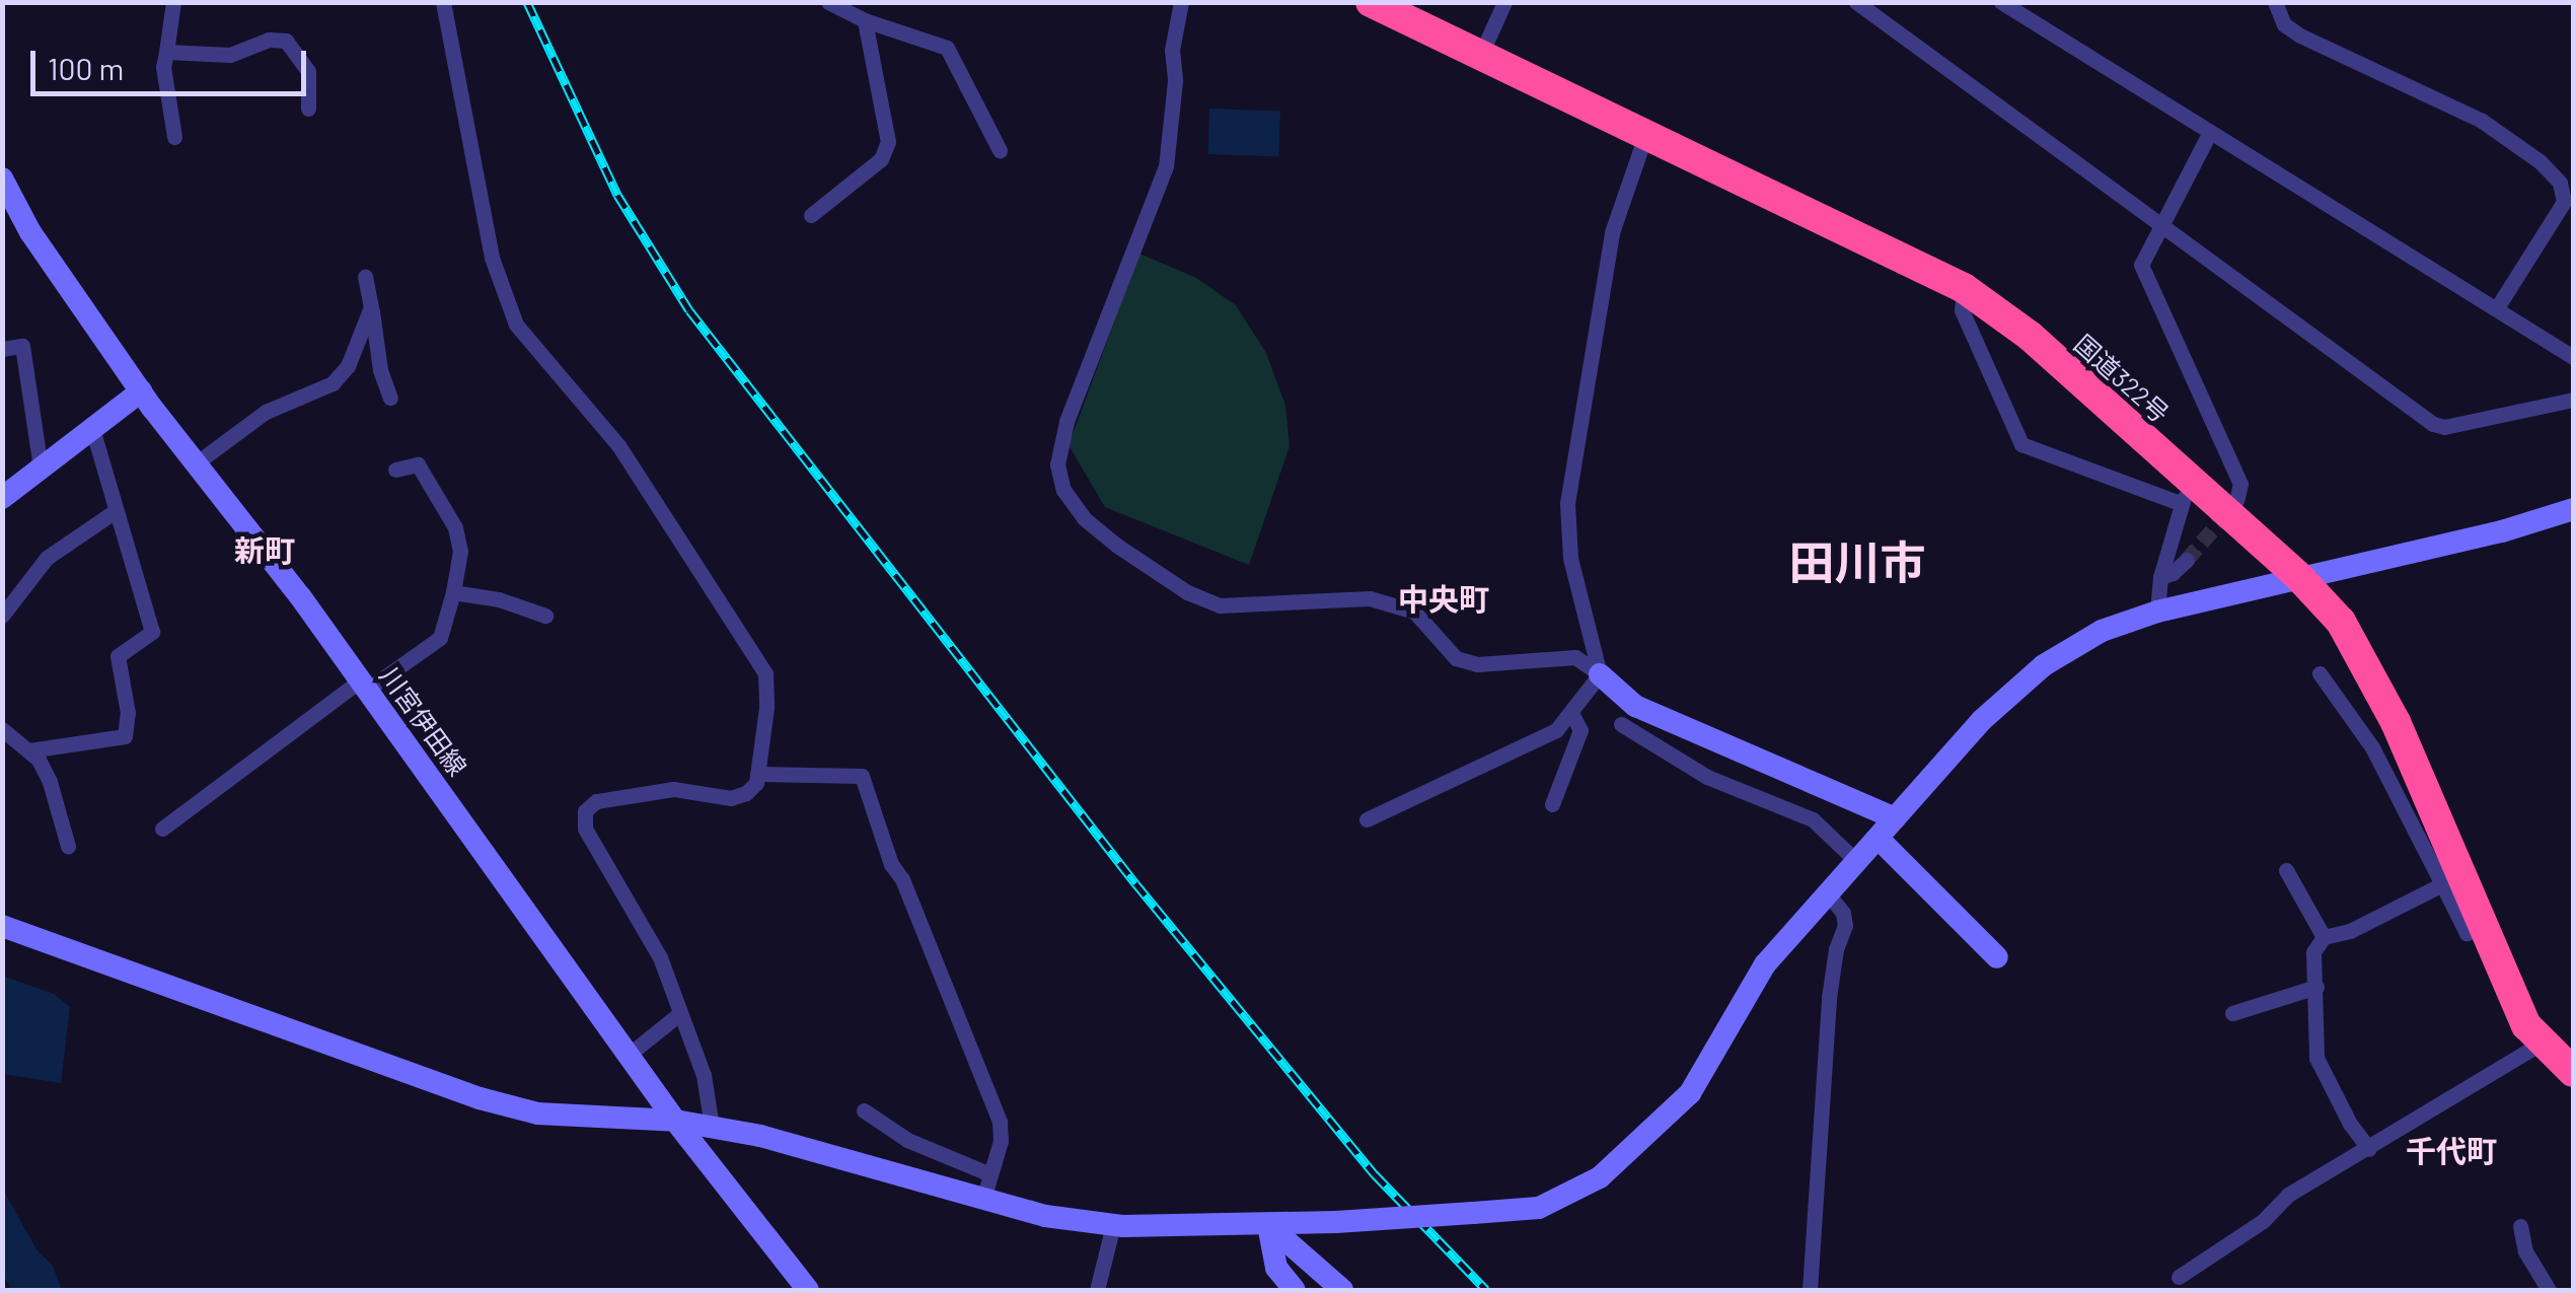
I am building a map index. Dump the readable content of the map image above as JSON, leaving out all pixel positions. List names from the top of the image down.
{
  "streets": {
    "highway": ["国道322号"],
    "street": ["川宮伊田線"]
  },
  "districts": [
    "新町",
    "田川市",
    "中央町",
    "千代町"
  ],
  "scale_bar": "100 m"
}
